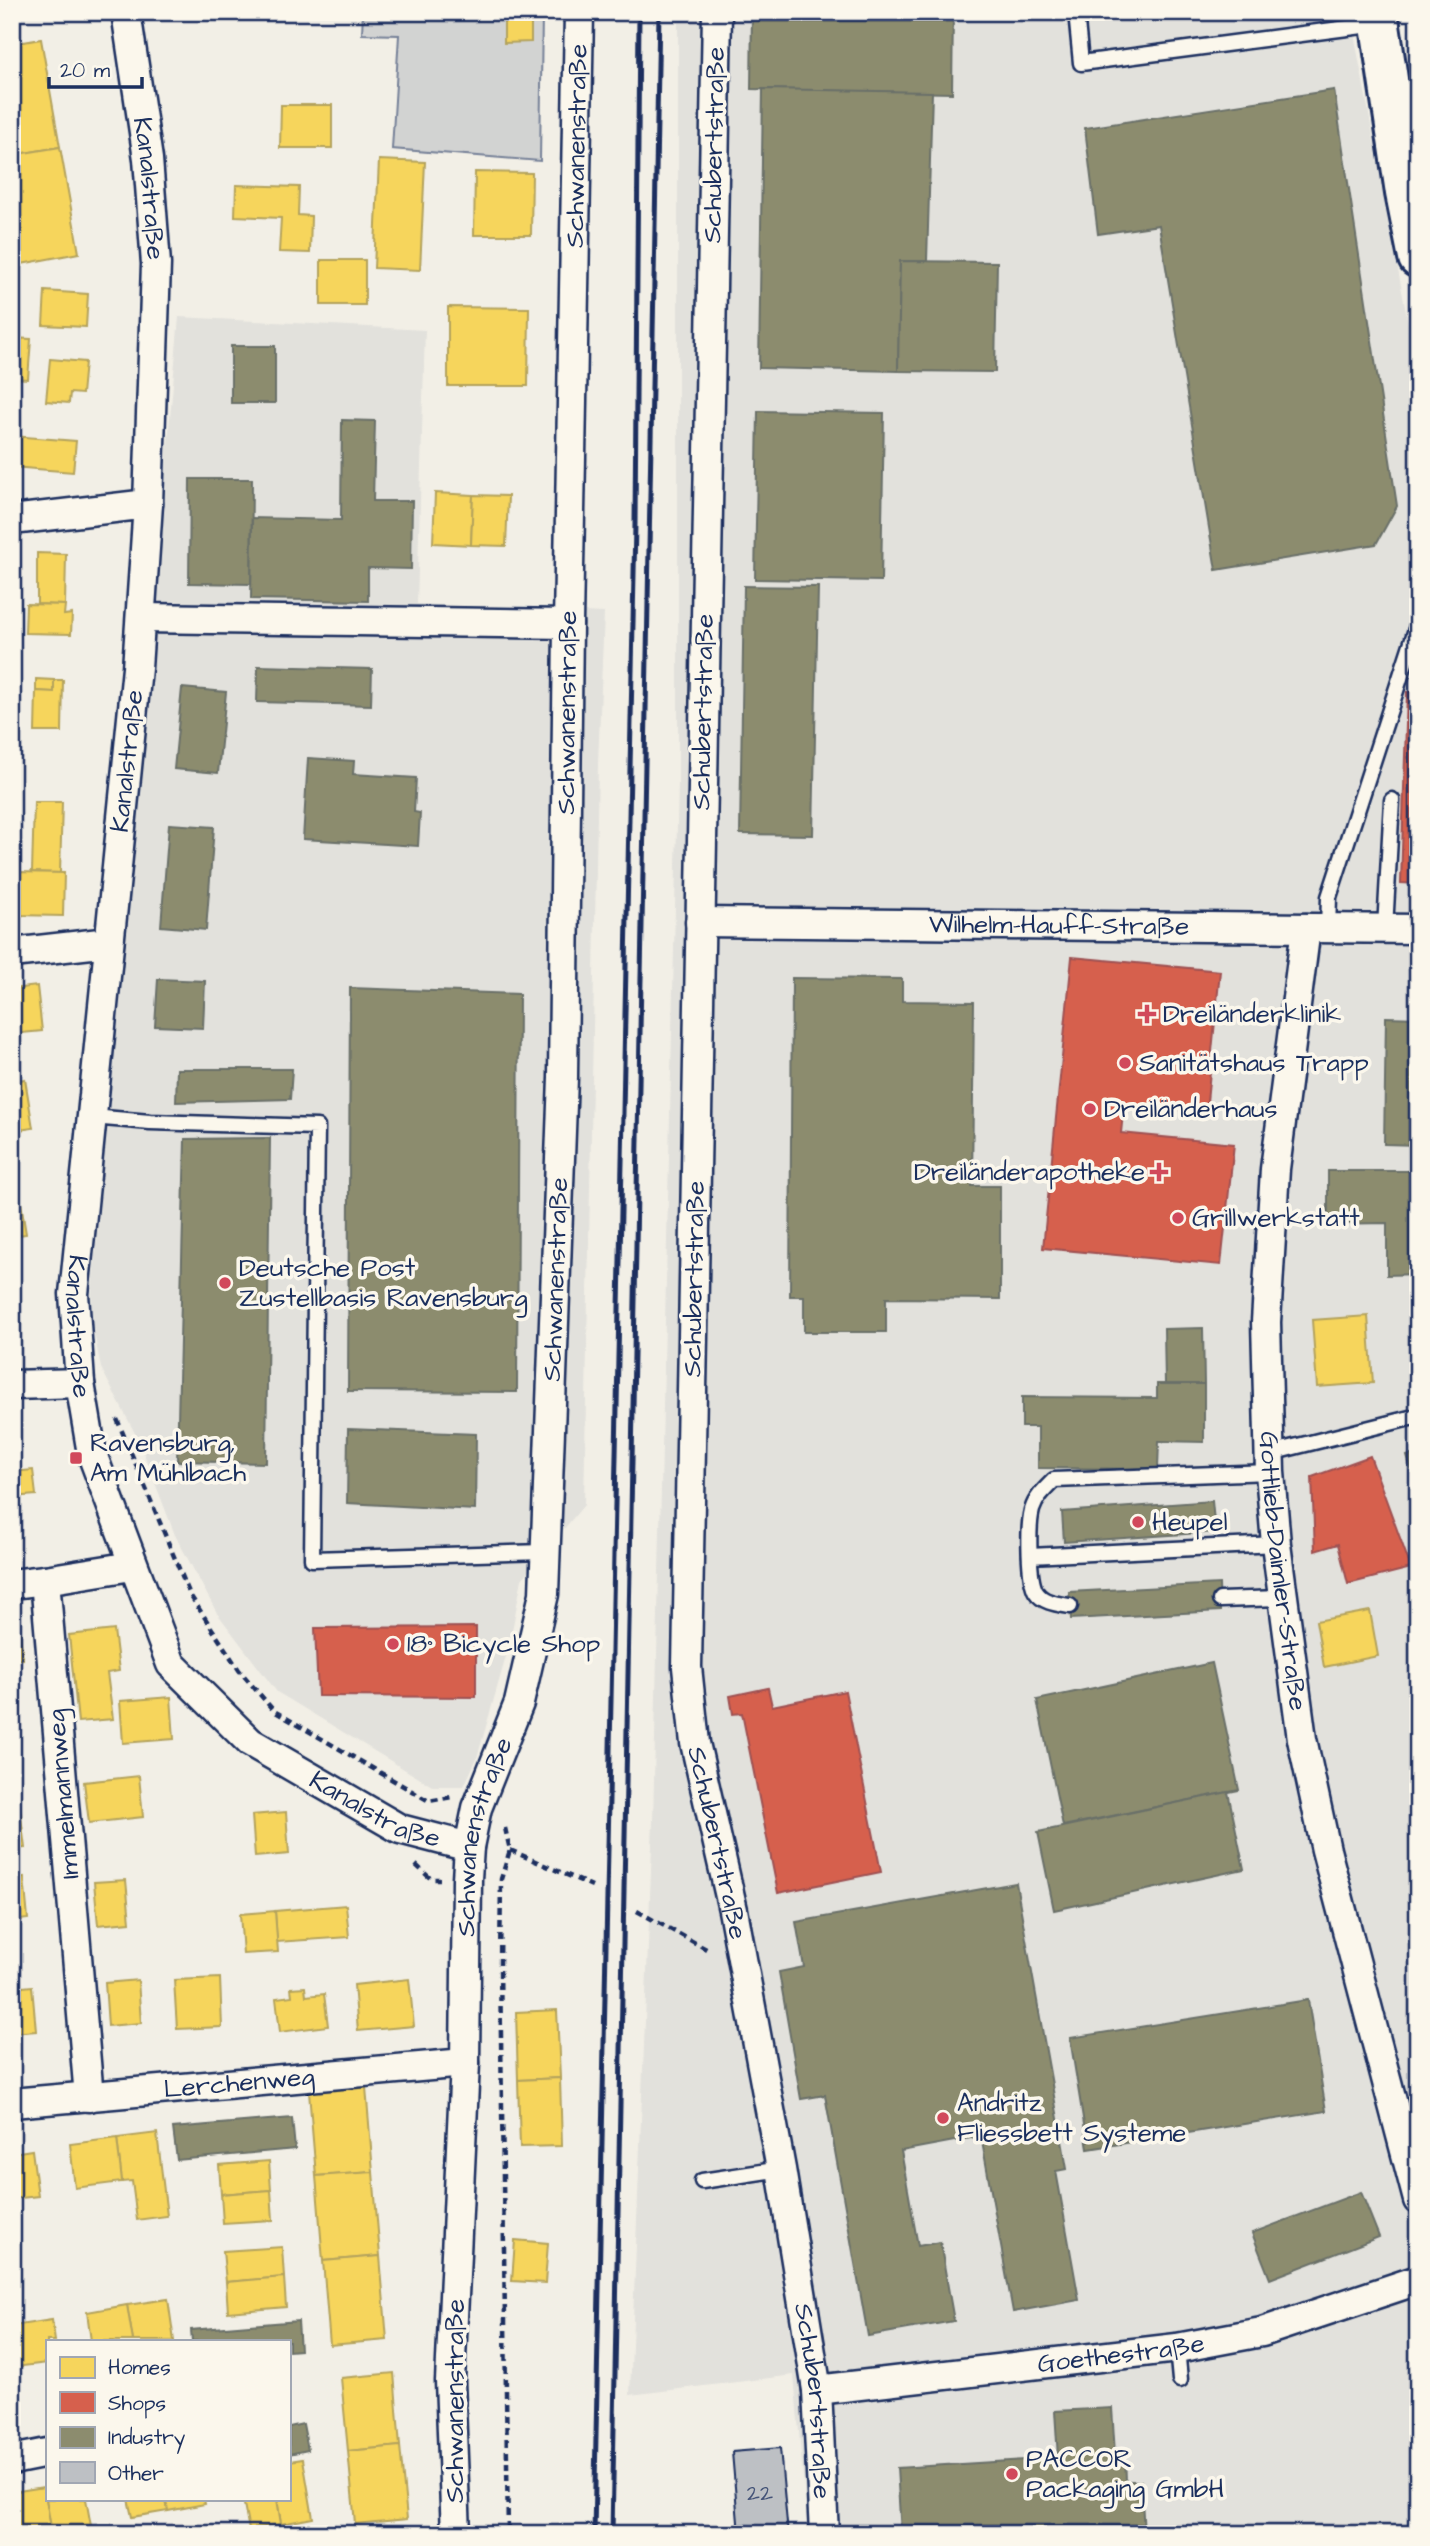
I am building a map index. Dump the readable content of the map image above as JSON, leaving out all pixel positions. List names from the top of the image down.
{
  "streets": {
    "street": [
      "Schwanenstraße",
      "Schubertstraße",
      "Kanalstraße",
      "Wilhelm-Hauff-Straße",
      "Gottlieb-Daimler-Straße",
      "Immelmannweg",
      "Lerchenweg",
      "Goethestraße"
    ]
  },
  "crossings": [
    ["Schwanenstraße", "Kanalstraße"],
    ["Schwanenstraße", "Lerchenweg"],
    ["Schubertstraße", "Wilhelm-Hauff-Straße"],
    ["Schubertstraße", "Goethestraße"],
    ["Wilhelm-Hauff-Straße", "Gottlieb-Daimler-Straße"],
    ["Immelmannweg", "Lerchenweg"]
  ],
  "places": {
    "health": ["Dreiländerklinik", "Dreiländerapotheke"],
    "other": [
      "Sanitätshaus Trapp",
      "Dreiländerhaus",
      "Grillwerkstatt",
      "Deutsche Post Zustellbasis Ravensburg",
      "Heupel",
      "18° Bicycle Shop",
      "Andritz Fliessbett Systeme",
      "PACCOR Packaging GmbH"
    ],
    "transit": ["Ravensburg, Am Mühlbach"]
  },
  "house_numbers": ["22"],
  "legend": [
    "Homes",
    "Shops",
    "Industry",
    "Other"
  ],
  "scale_bar": "20 m"
}
